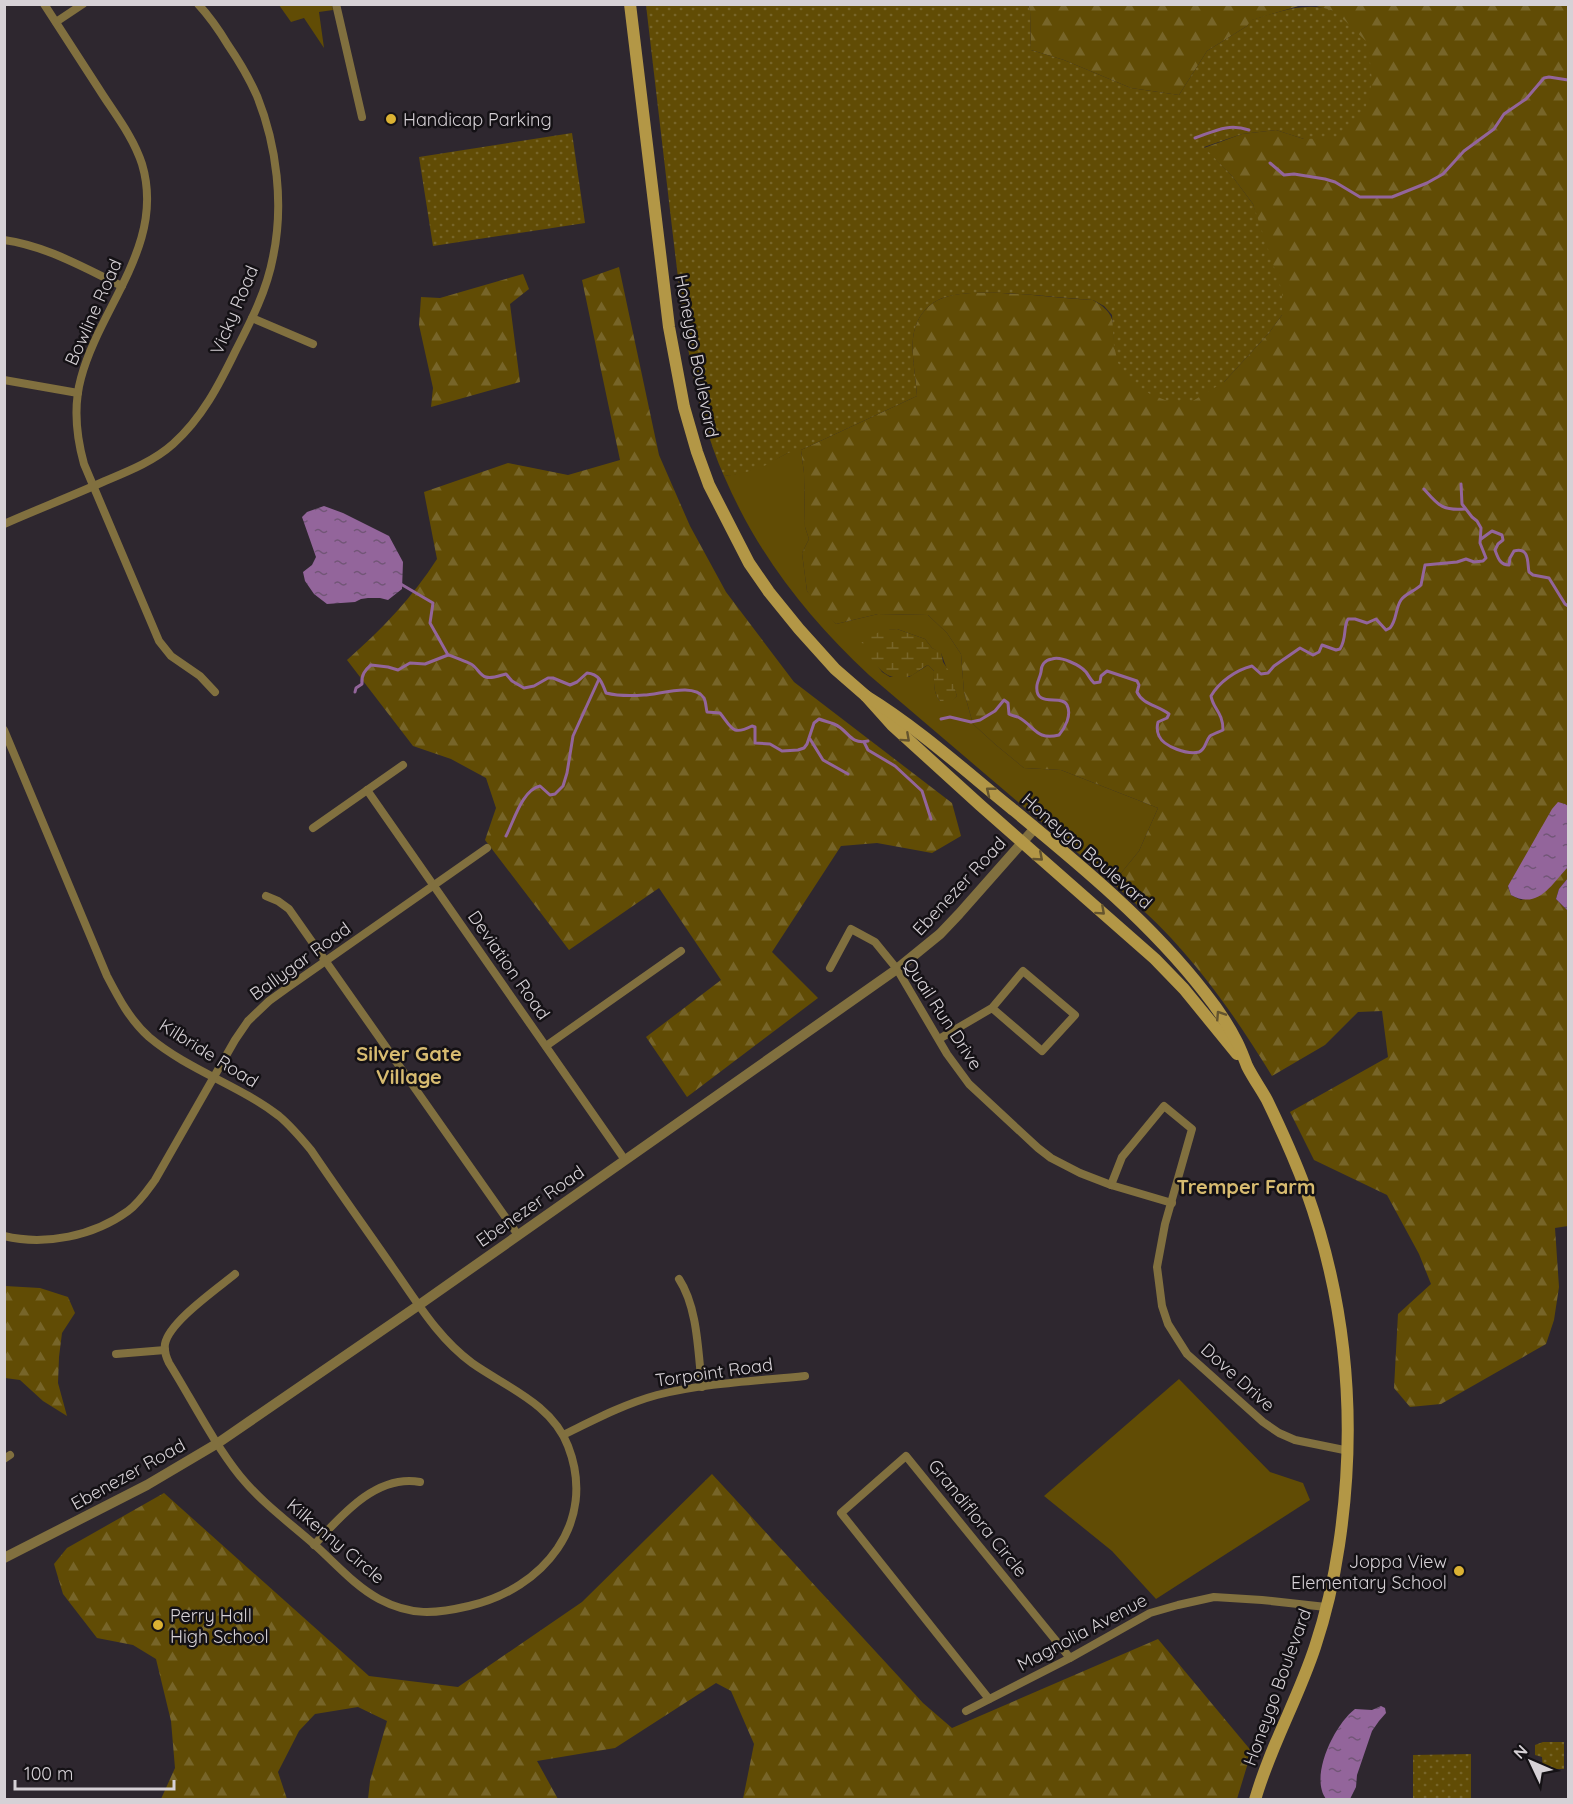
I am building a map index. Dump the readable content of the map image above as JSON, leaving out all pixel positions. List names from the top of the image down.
{
  "streets": {
    "main road": ["Honeygo Boulevard"],
    "street": [
      "Vicky Road",
      "Bowline Road",
      "Ebenezer Road",
      "Ballygar Road",
      "Deviation Road",
      "Quail Run Drive",
      "Kilbride Road",
      "Torpoint Road",
      "Dove Drive",
      "Grandiflora Circle",
      "Kilkenny Circle",
      "Magnolia Avenue"
    ]
  },
  "crossings": [
    ["Vicky Road", "Bowline Road"],
    ["Honeygo Boulevard", "Ebenezer Road"],
    ["Honeygo Boulevard", "Dove Drive"],
    ["Honeygo Boulevard", "Magnolia Avenue"],
    ["Ebenezer Road", "Deviation Road"],
    ["Ebenezer Road", "Quail Run Drive"],
    ["Ebenezer Road", "Kilbride Road"],
    ["Ebenezer Road", "Kilkenny Circle"],
    ["Ballygar Road", "Deviation Road"],
    ["Ballygar Road", "Kilbride Road"],
    ["Quail Run Drive", "Dove Drive"],
    ["Kilbride Road", "Kilkenny Circle"],
    ["Torpoint Road", "Kilkenny Circle"],
    ["Grandiflora Circle", "Magnolia Avenue"]
  ],
  "districts": ["Silver Gate Village", "Tremper Farm"],
  "places": ["Handicap Parking", "Joppa View Elementary School", "Perry Hall High School"],
  "scale_bar": "100 m",
  "north": "top left"
}
